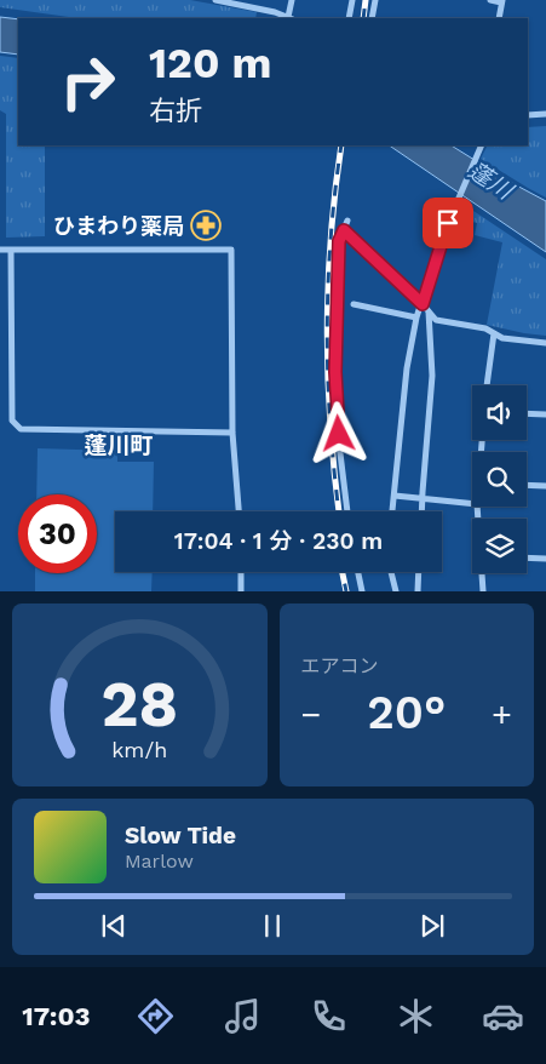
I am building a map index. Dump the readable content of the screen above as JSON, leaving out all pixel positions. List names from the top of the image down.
{
  "districts": ["蓬川町"],
  "water": ["蓬川"],
  "places": {
    "pharmacy": ["ひまわり薬局"]
  },
  "page": {
    "turn": ["120 m", "右折"],
    "limit": "30",
    "trip": "17:04 · 1 分 · 230 m",
    "tile": "エアコン",
    "heat": ["−", "20°", "+"],
    "song": ["Slow Tide", "Marlow"],
    "tabs": "17:03",
    "gauge": ["28", "km/h"]
  }
}
